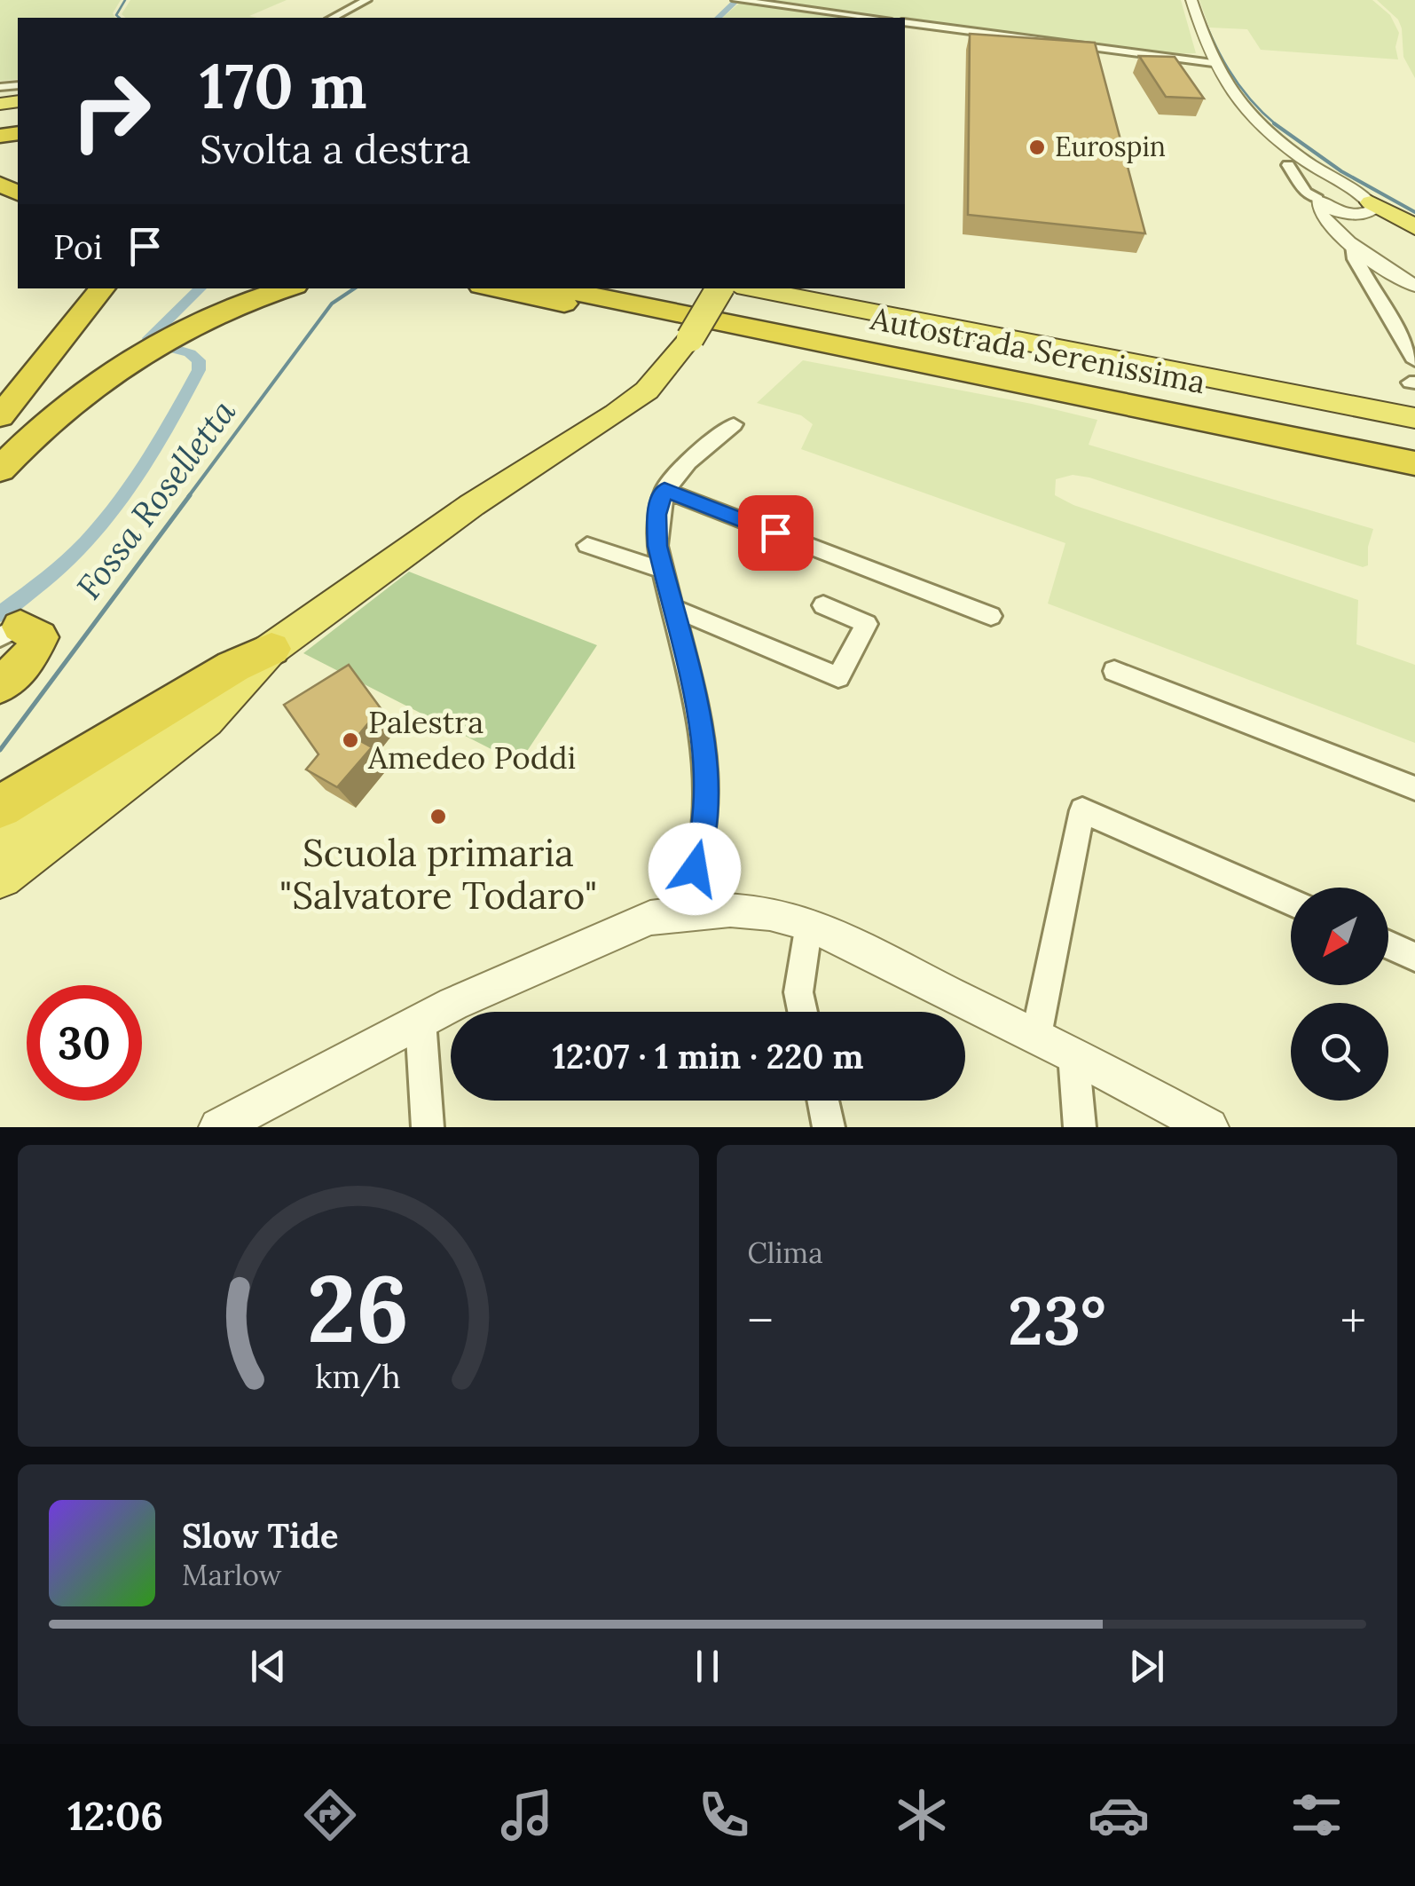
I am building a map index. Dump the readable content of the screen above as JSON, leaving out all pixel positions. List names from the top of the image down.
{
  "streets": {
    "highway": ["Autostrada Serenissima"]
  },
  "water": ["Fossa Roselletta"],
  "places": ["Eurospin", "Palestra Amedeo Poddi", "Scuola primaria \"Salvatore Todaro\""],
  "north": "bottom left",
  "page": {
    "turn": ["170 m", "Svolta a destra"],
    "then": "Poi",
    "limit": "30",
    "trip": "12:07 · 1 min · 220 m",
    "tile": "Clima",
    "heat": ["−", "23°", "+"],
    "song": ["Slow Tide", "Marlow"],
    "tabs": "12:06",
    "gauge": ["26", "km/h"]
  }
}
